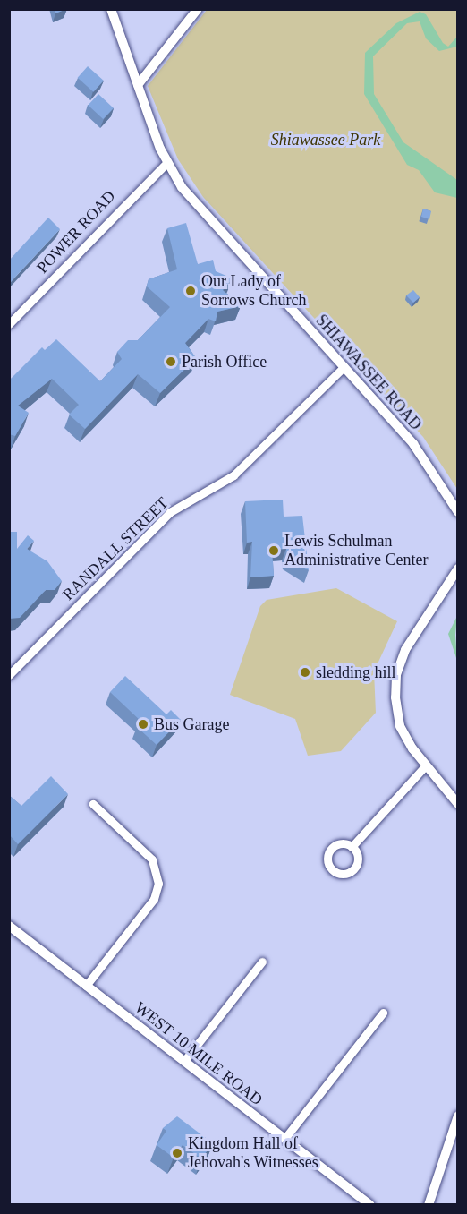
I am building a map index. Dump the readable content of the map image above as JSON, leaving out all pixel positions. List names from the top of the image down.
{
  "streets": {
    "street": [
      "POWER ROAD",
      "SHIAWASSEE ROAD",
      "RANDALL STREET",
      "WEST 10 MILE ROAD"
    ]
  },
  "crossings": [
    ["POWER ROAD", "SHIAWASSEE ROAD"],
    ["SHIAWASSEE ROAD", "RANDALL STREET"]
  ],
  "parks": ["Shiawassee Park"],
  "places": [
    "Our Lady of Sorrows Church",
    "Parish Office",
    "Lewis Schulman Administrative Center",
    "sledding hill",
    "Bus Garage",
    "Kingdom Hall of Jehovah's Witnesses"
  ]
}
